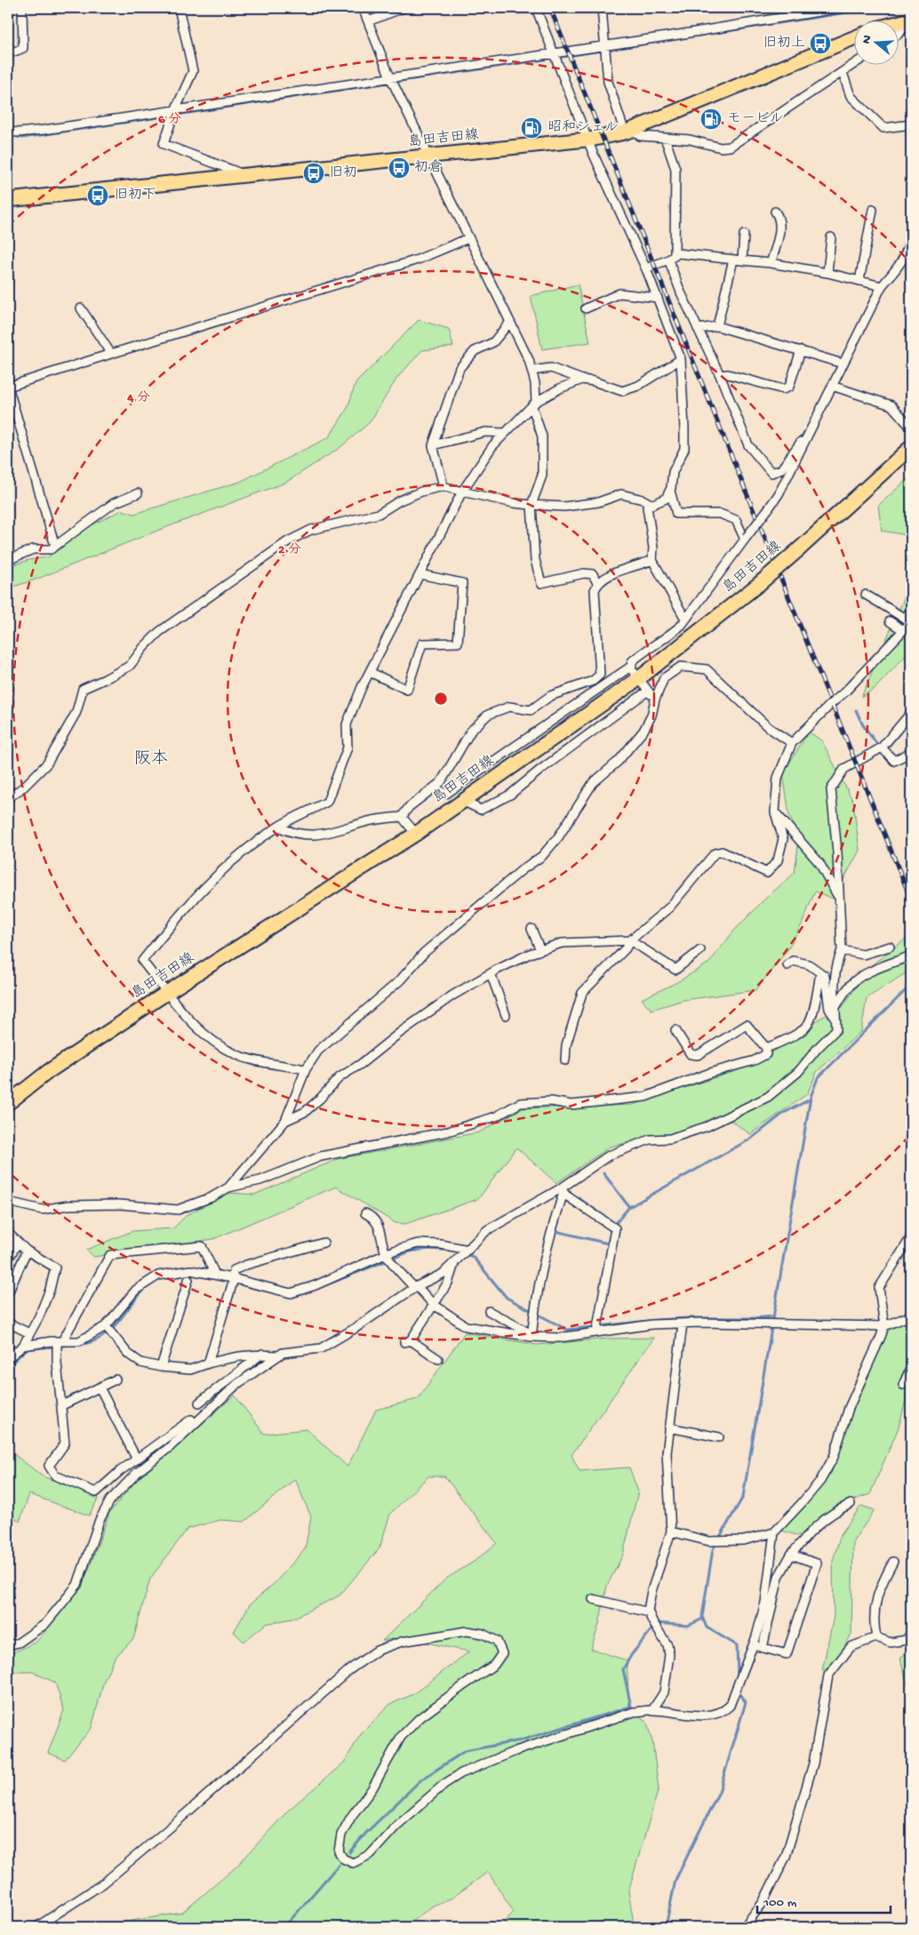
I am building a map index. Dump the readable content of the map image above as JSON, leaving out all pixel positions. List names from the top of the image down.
{
  "streets": {
    "main road": ["島田吉田線"]
  },
  "districts": ["阪本"],
  "places": {
    "bus stop": [
      "旧初上",
      "初倉",
      "旧初",
      "旧初下"
    ],
    "fuel station": ["モービル", "昭和シェル"]
  },
  "scale_bar": "100 m",
  "north": "left",
  "rings": ["6 分", "4 分", "2 分"]
}
